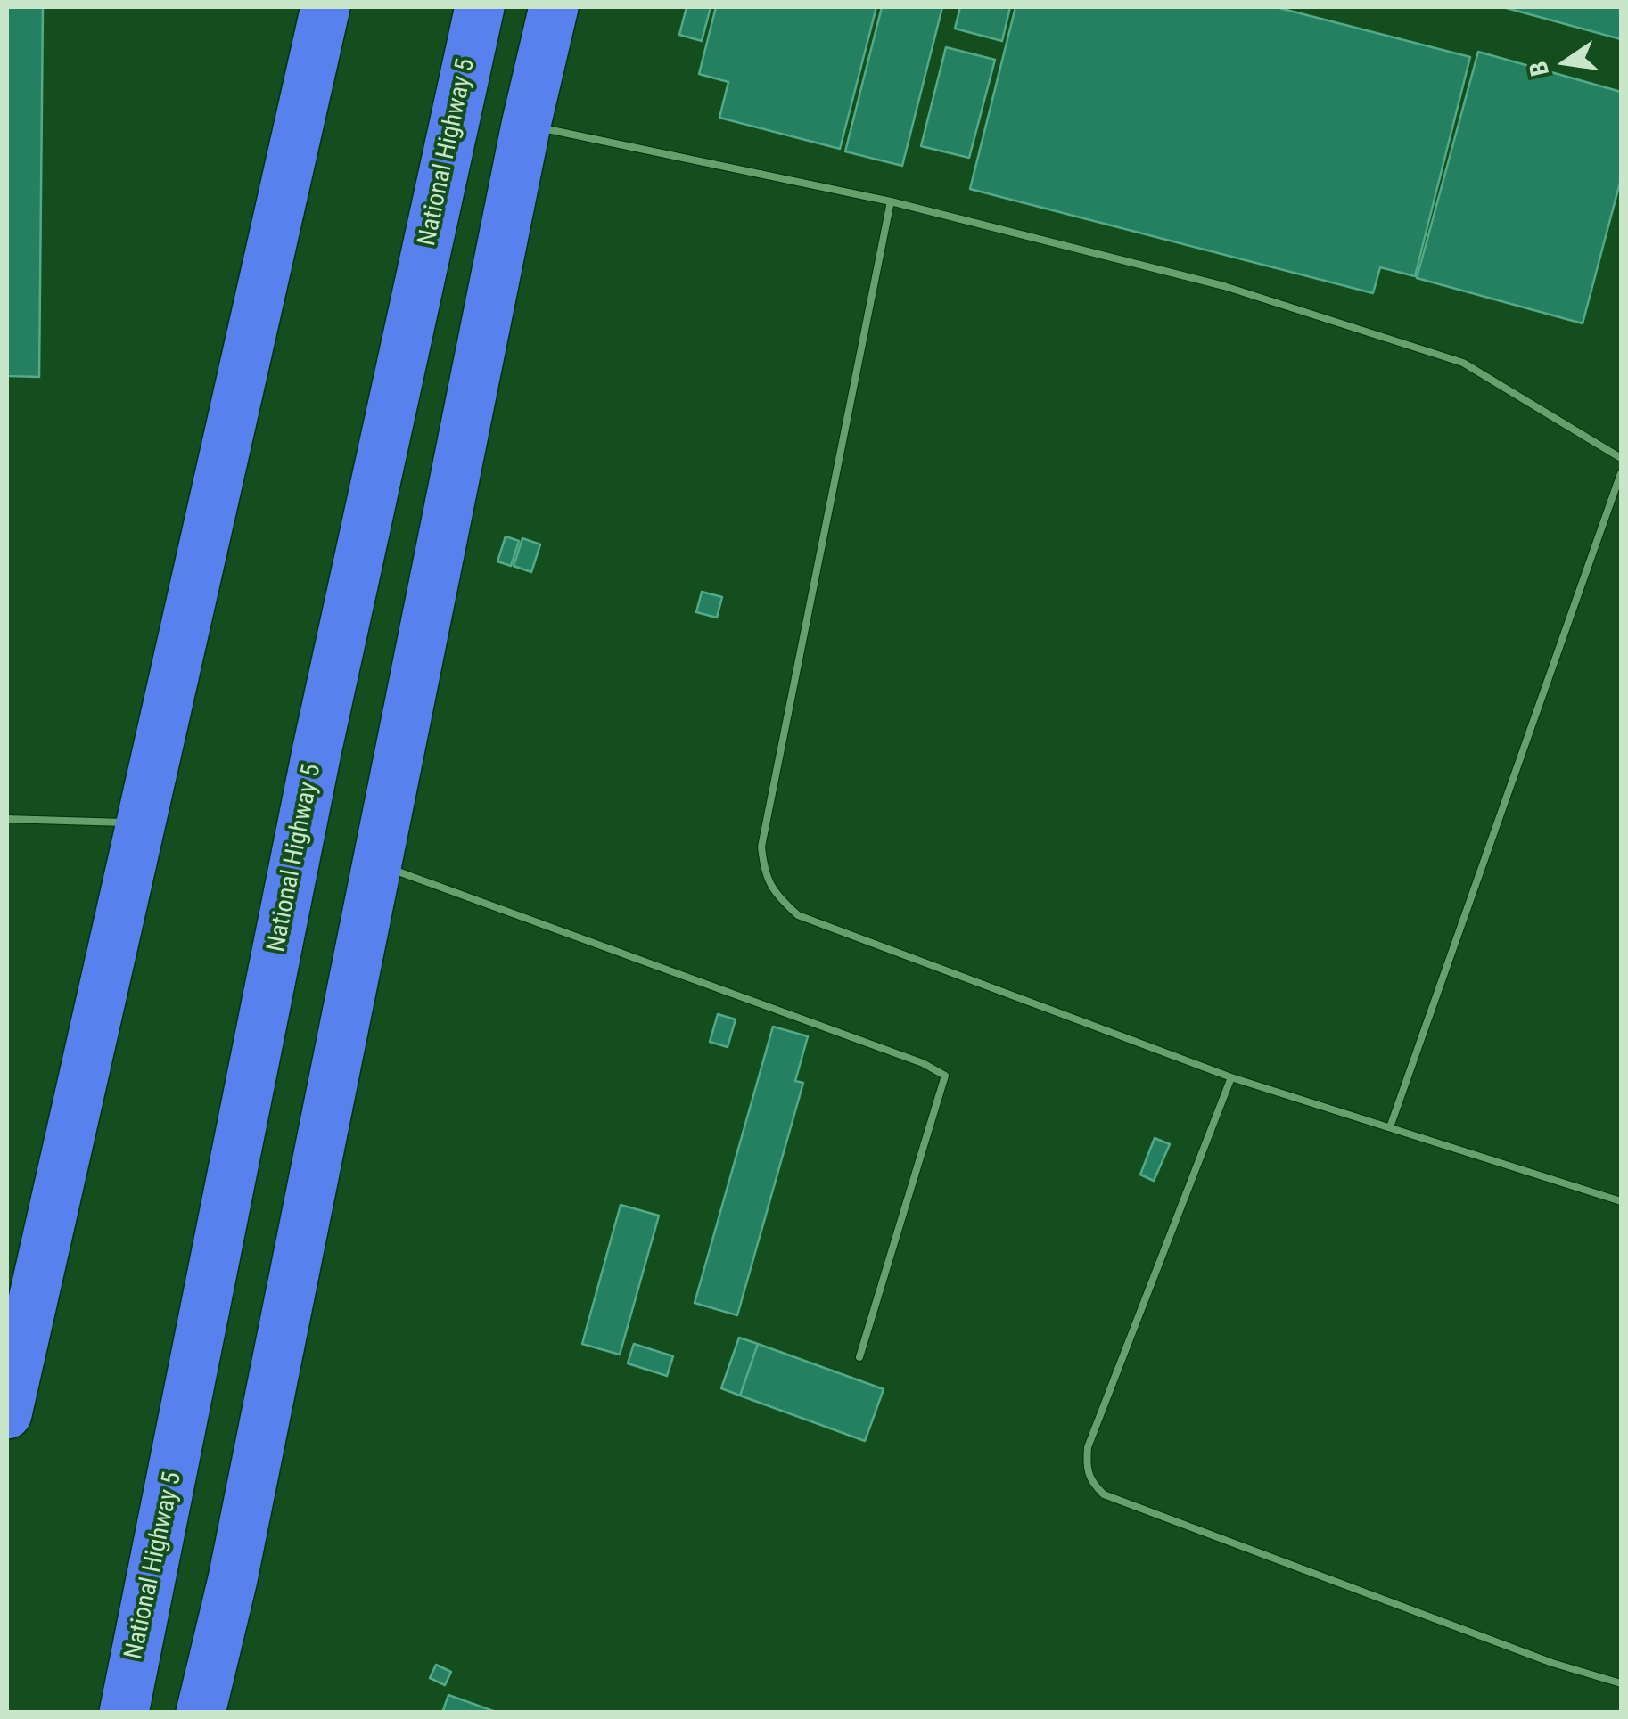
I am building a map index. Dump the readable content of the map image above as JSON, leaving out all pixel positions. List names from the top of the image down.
{
  "streets": {
    "highway": ["National Highway 5"]
  },
  "north": "left"
}
